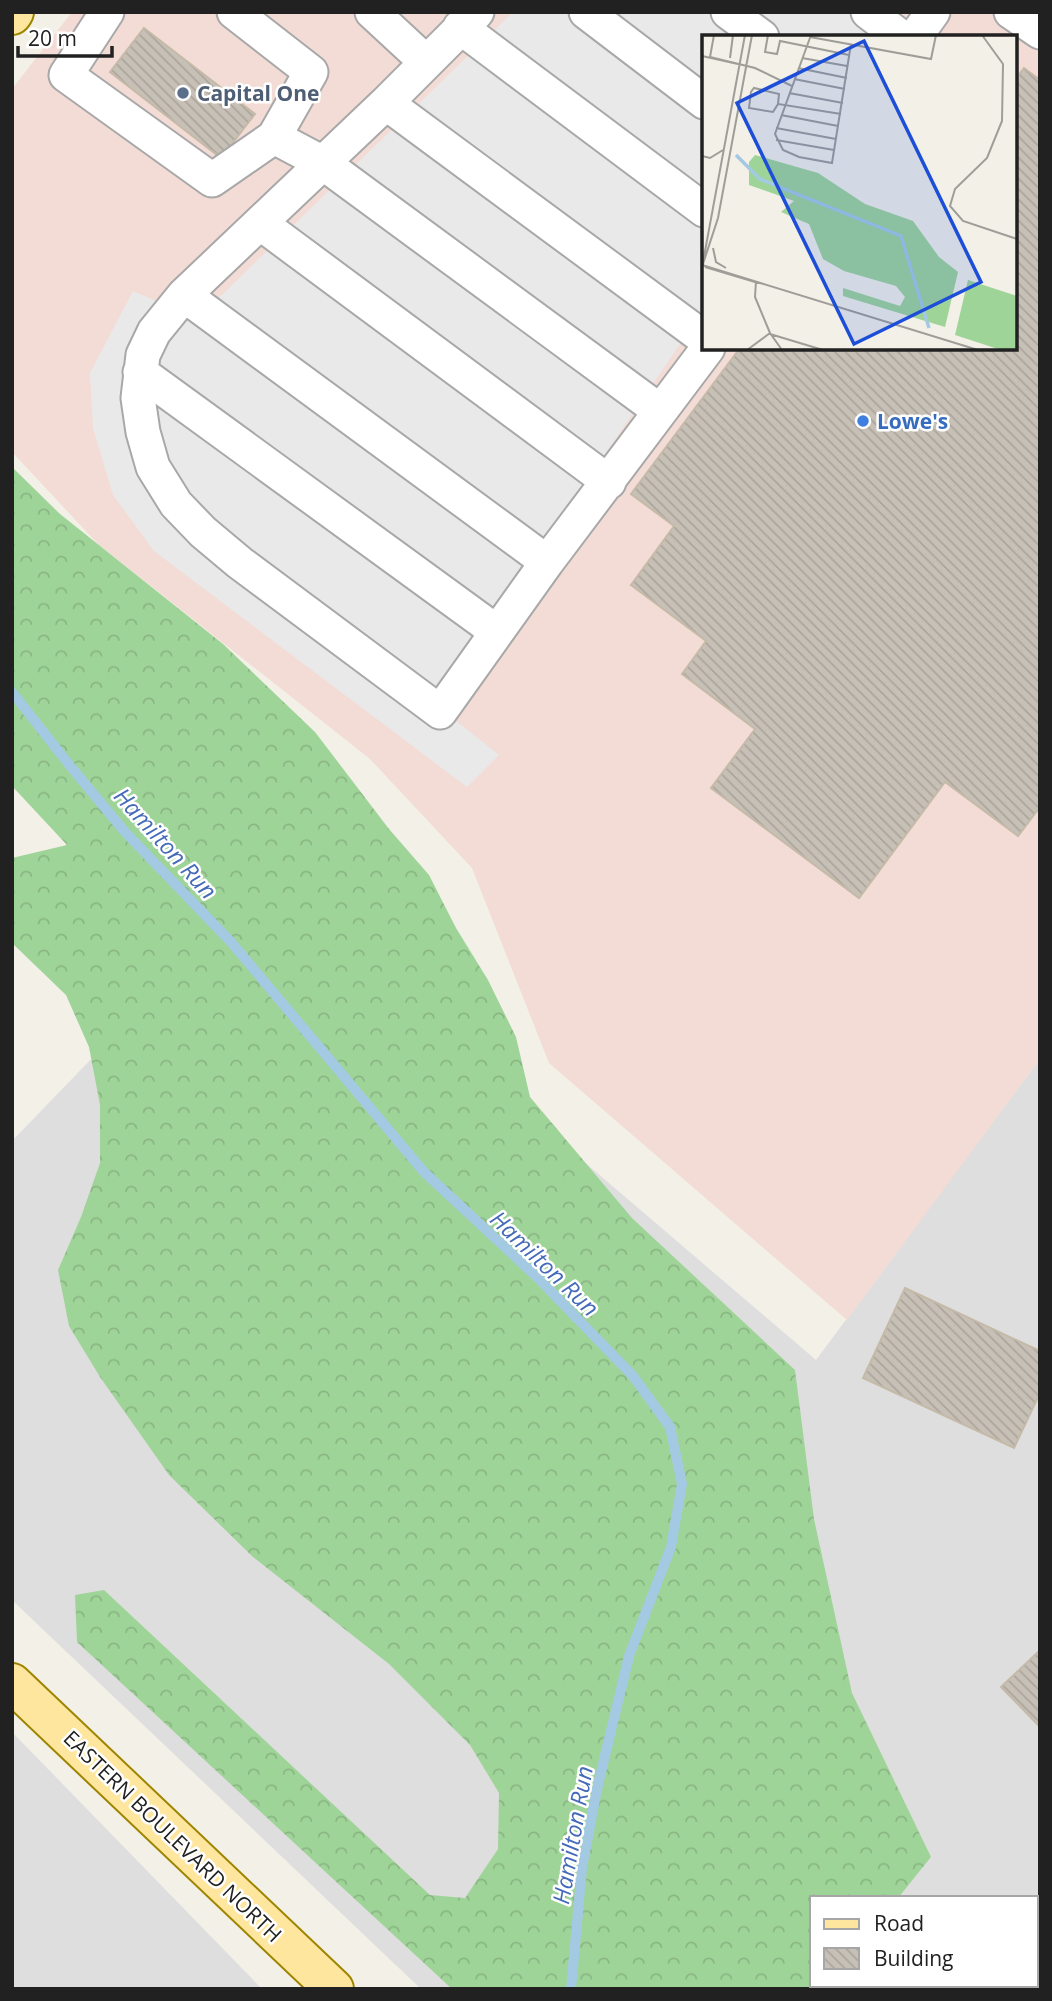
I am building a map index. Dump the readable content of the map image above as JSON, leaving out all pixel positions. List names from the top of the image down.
{
  "streets": {
    "main road": ["EASTERN BOULEVARD NORTH"]
  },
  "water": ["Hamilton Run"],
  "places": ["Capital One", "Lowe's"],
  "legend": ["Road", "Building"],
  "scale_bar": "20 m"
}
